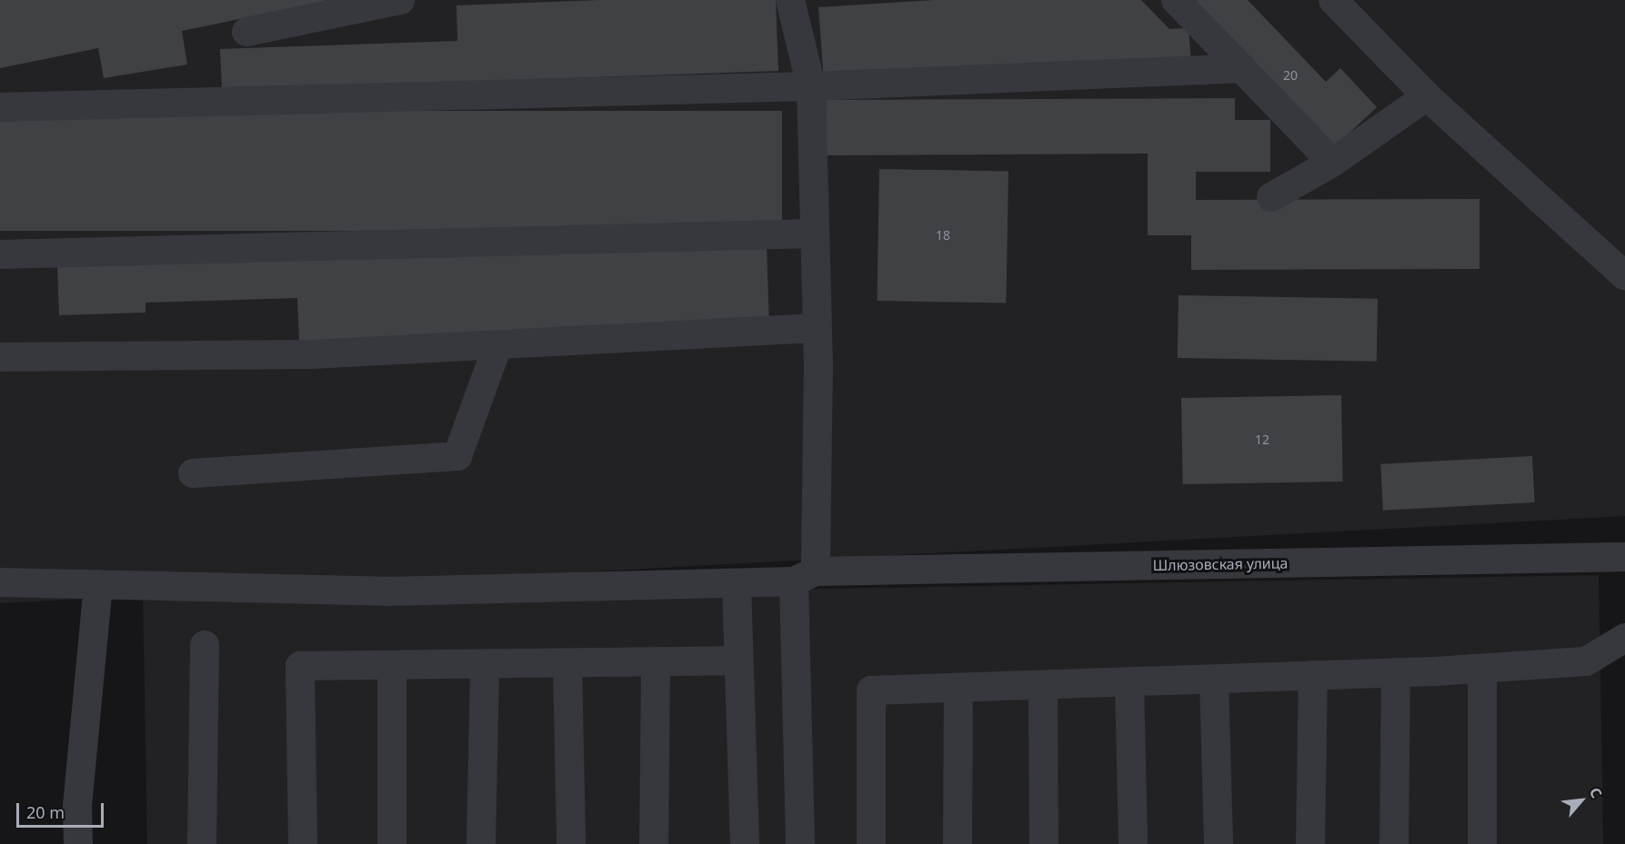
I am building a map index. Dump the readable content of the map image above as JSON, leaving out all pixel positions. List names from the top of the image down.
{
  "streets": {
    "street": ["Шлюзовская улица"]
  },
  "house_numbers": ["20", "18", "12"],
  "scale_bar": "20 m",
  "north": "top right"
}
